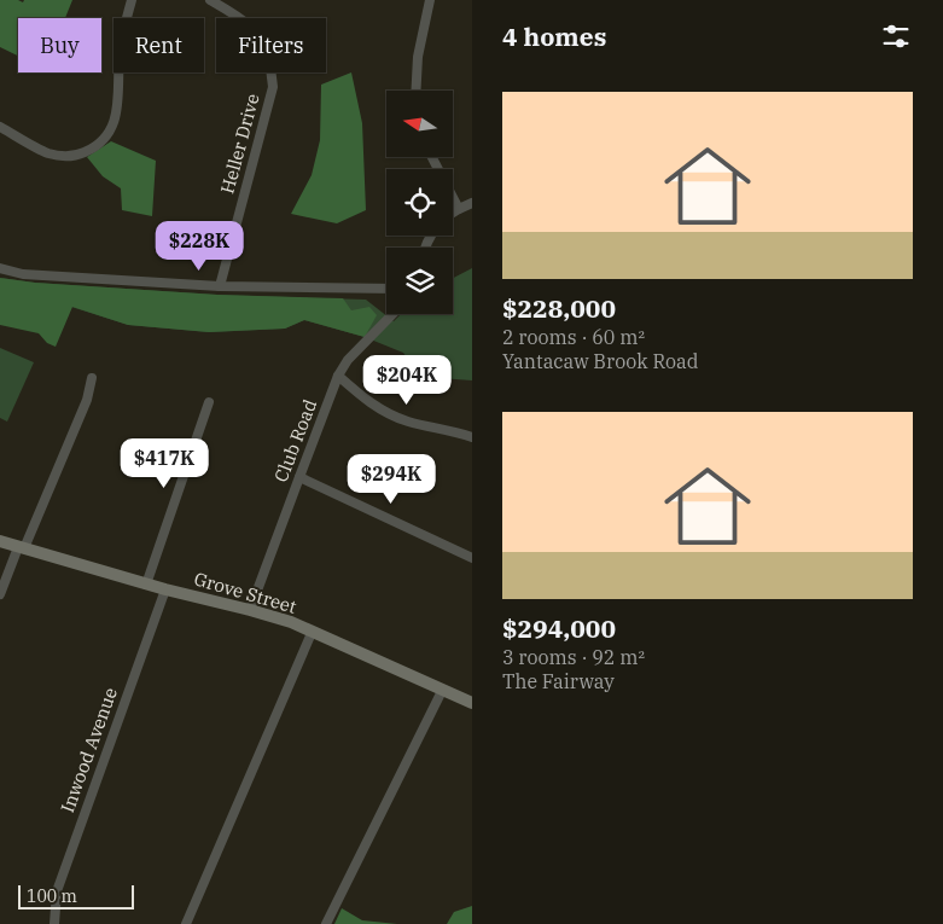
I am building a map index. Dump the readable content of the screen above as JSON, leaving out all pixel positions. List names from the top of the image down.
{
  "streets": {
    "main road": ["Grove Street"],
    "street": ["Heller Drive", "Club Road", "Inwood Avenue"]
  },
  "crossings": [
    ["Club Road", "Grove Street"],
    ["Grove Street", "Inwood Avenue"]
  ],
  "scale_bar": "100 m",
  "north": "left",
  "page": {
    "heading": "4 homes",
    "chip": ["Buy", "Rent", "Filters"],
    "list": [
      {
        "name": "$228,000",
        "note": "2 rooms · 60 m² · Yantacaw Brook Road"
      },
      {
        "name": "$294,000",
        "note": "3 rooms · 92 m² · The Fairway"
      }
    ],
    "price": [
      "$228K",
      "$204K",
      "$417K",
      "$294K"
    ],
    "scale": "100 m"
  }
}
